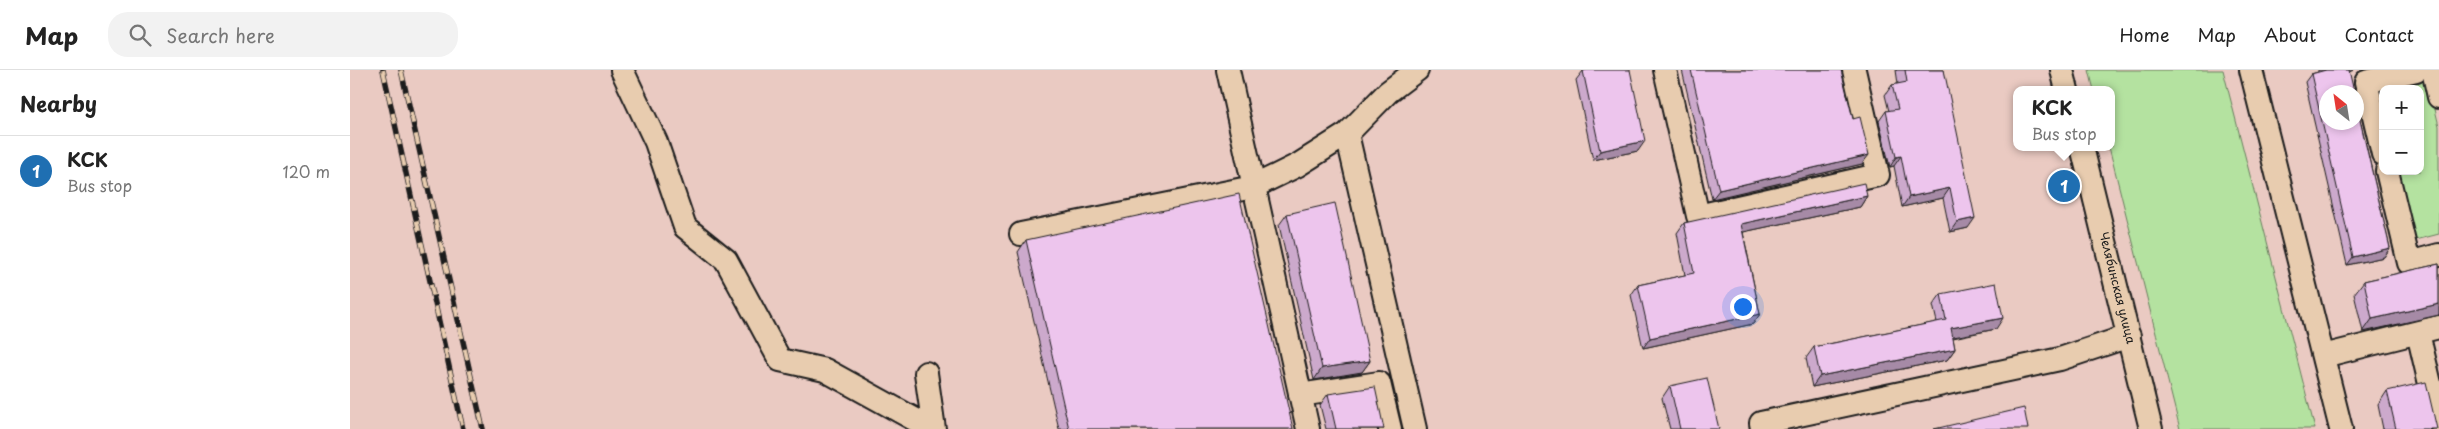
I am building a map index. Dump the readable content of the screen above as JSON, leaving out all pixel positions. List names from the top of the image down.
{
  "streets": {
    "street": ["Челябинская улица"]
  },
  "north": "top left",
  "page": {
    "header": "Map",
    "search": "Search here",
    "nav": [
      "Home",
      "Map",
      "About",
      "Contact"
    ],
    "heading": "Nearby",
    "map_buttons": ["+", "−"],
    "popup": ["КСК", "Bus stop"],
    "list": [
      {
        "mark": "1",
        "name": "КСК",
        "note": "Bus stop",
        "value": "120 m"
      }
    ],
    "pins": "1"
  }
}
